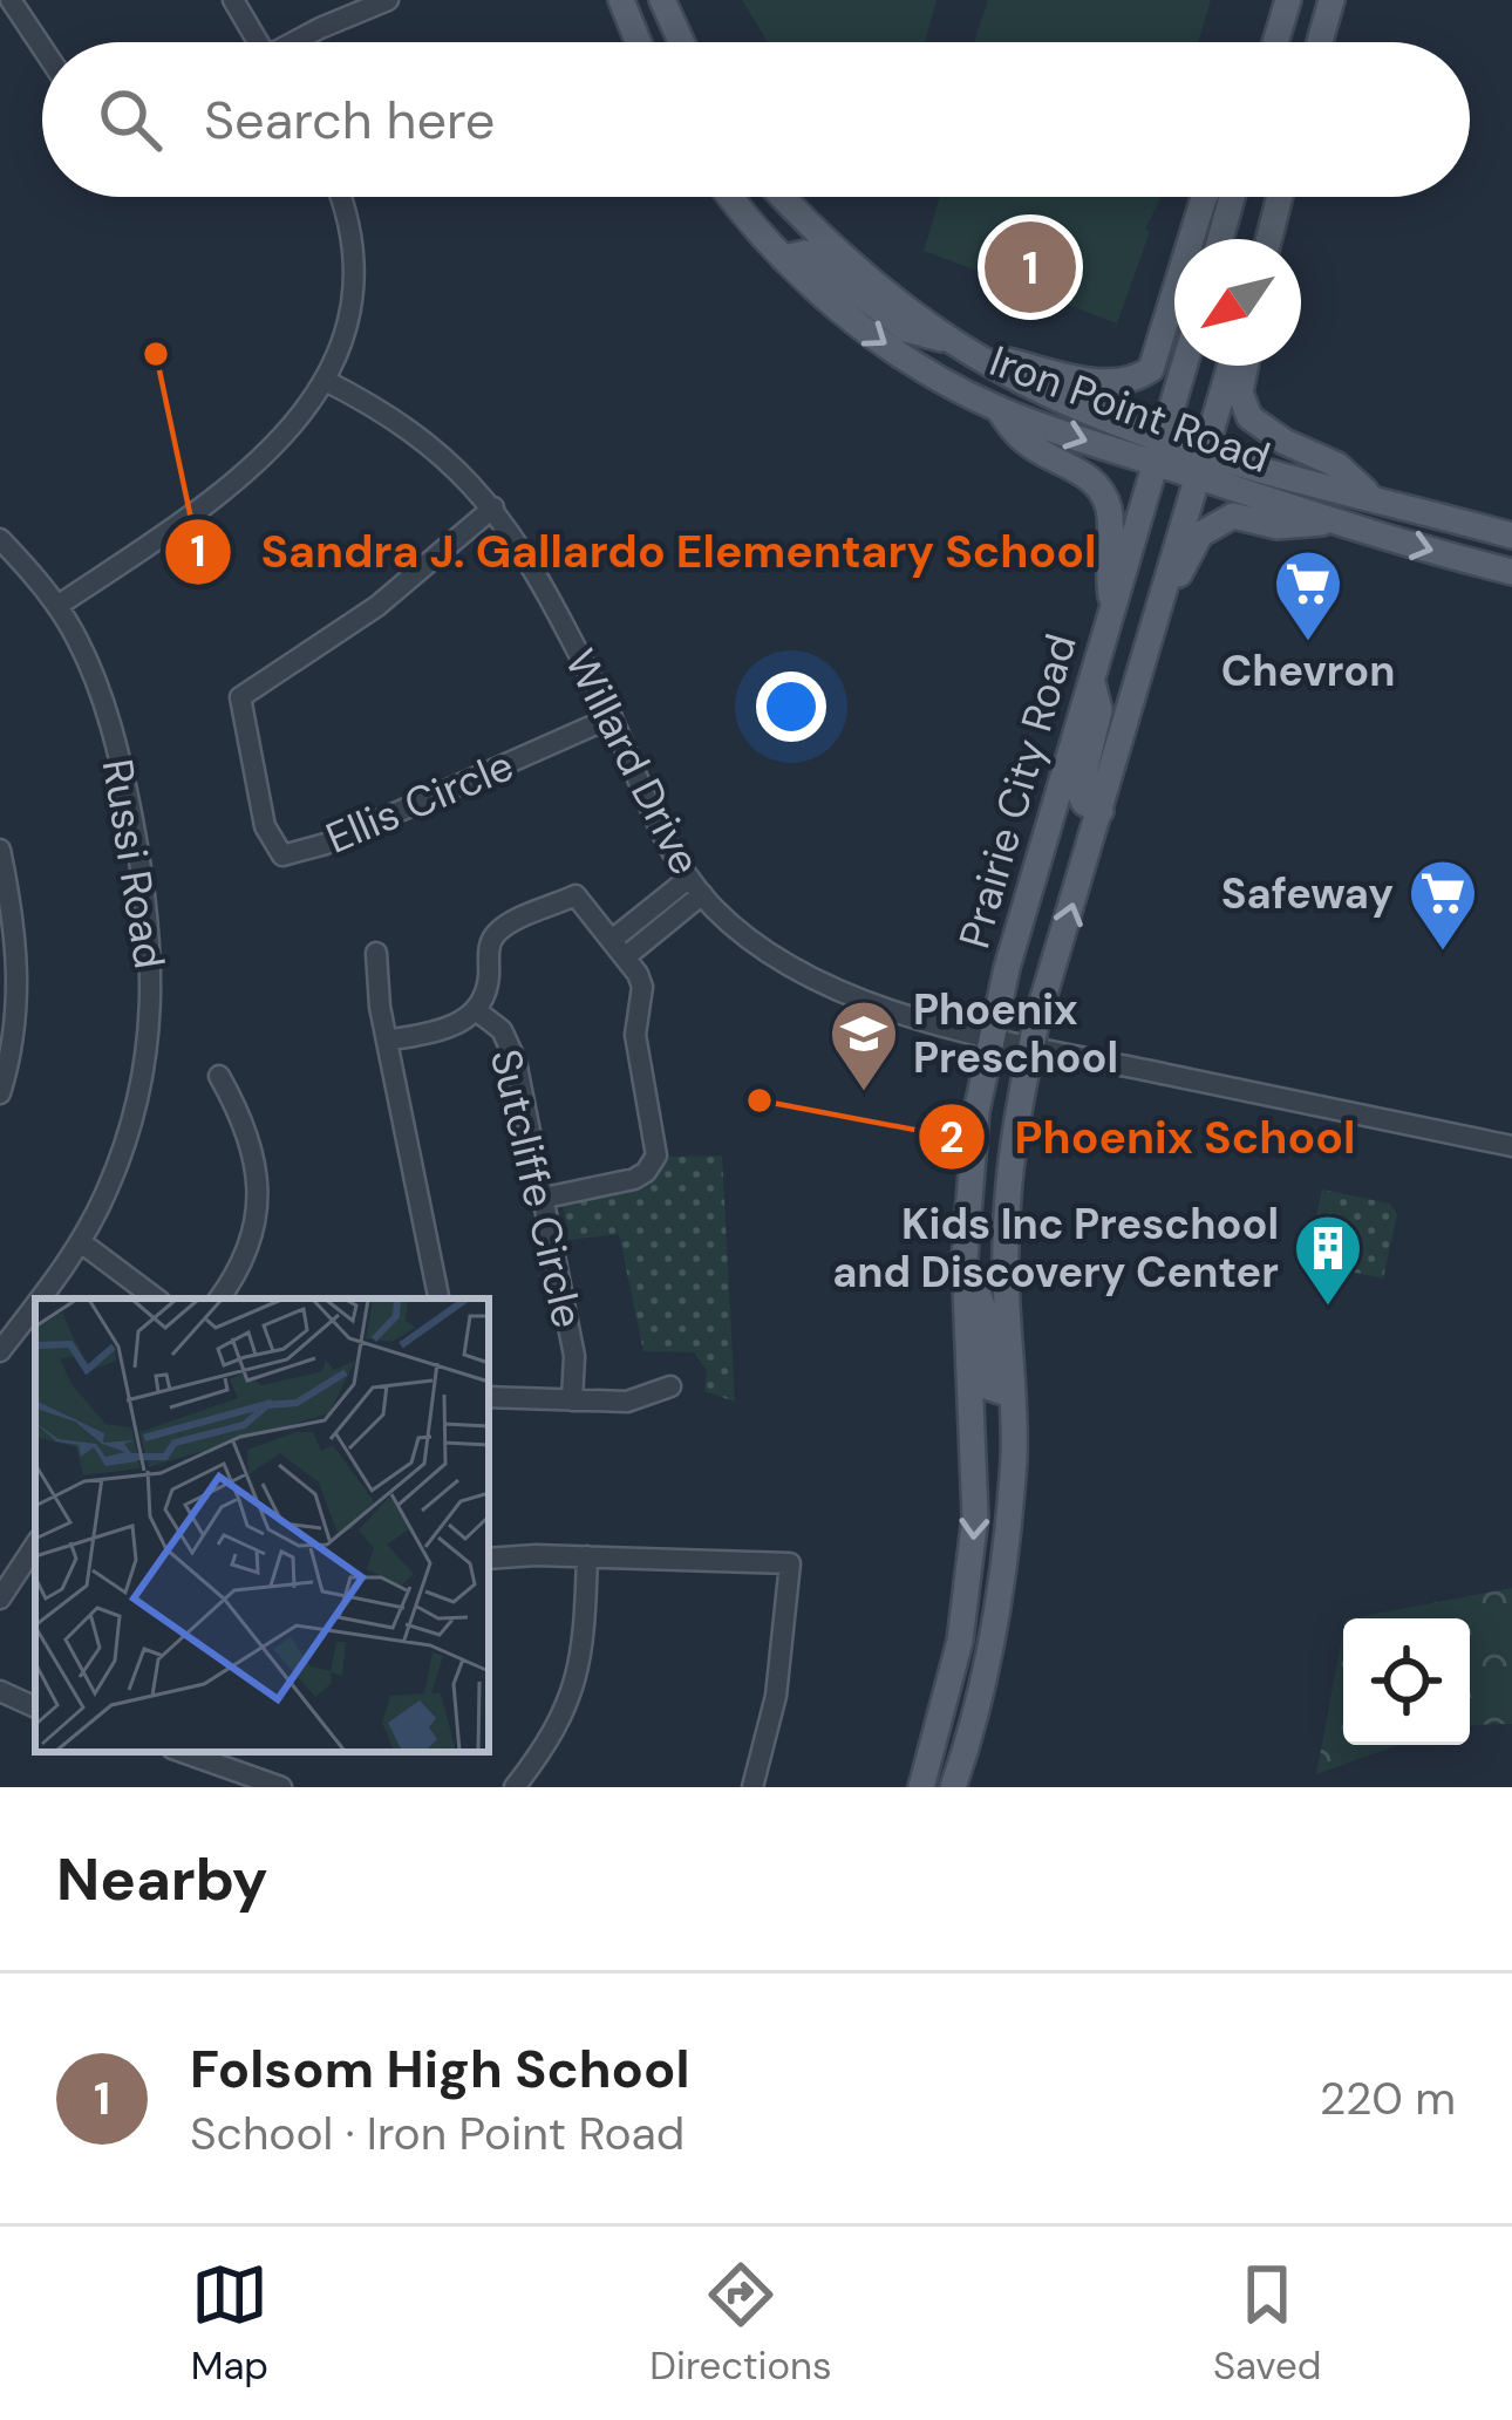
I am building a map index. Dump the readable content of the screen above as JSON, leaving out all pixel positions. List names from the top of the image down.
{
  "streets": {
    "main road": ["Iron Point Road", "Prairie City Road"],
    "street": [
      "Willard Drive",
      "Ellis Circle",
      "Russi Road",
      "Sutcliffe Circle"
    ]
  },
  "crossings": [
    ["Iron Point Road", "Prairie City Road"],
    ["Willard Drive", "Prairie City Road"],
    ["Willard Drive", "Ellis Circle"]
  ],
  "places": {
    "other": ["Sandra J. Gallardo Elementary School", "Phoenix School"],
    "supermarket": ["Chevron", "Safeway"],
    "school or university": ["Phoenix Preschool"],
    "building": ["Kids Inc Preschool and Discovery Center"]
  },
  "north": "bottom left",
  "page": {
    "search": "Search here",
    "pins": "1",
    "heading": "Nearby",
    "list": [
      {
        "mark": "1",
        "name": "Folsom High School",
        "note": "School · Iron Point Road",
        "value": "220 m"
      }
    ],
    "nav": ["Map", "Directions", "Saved"]
  }
}
